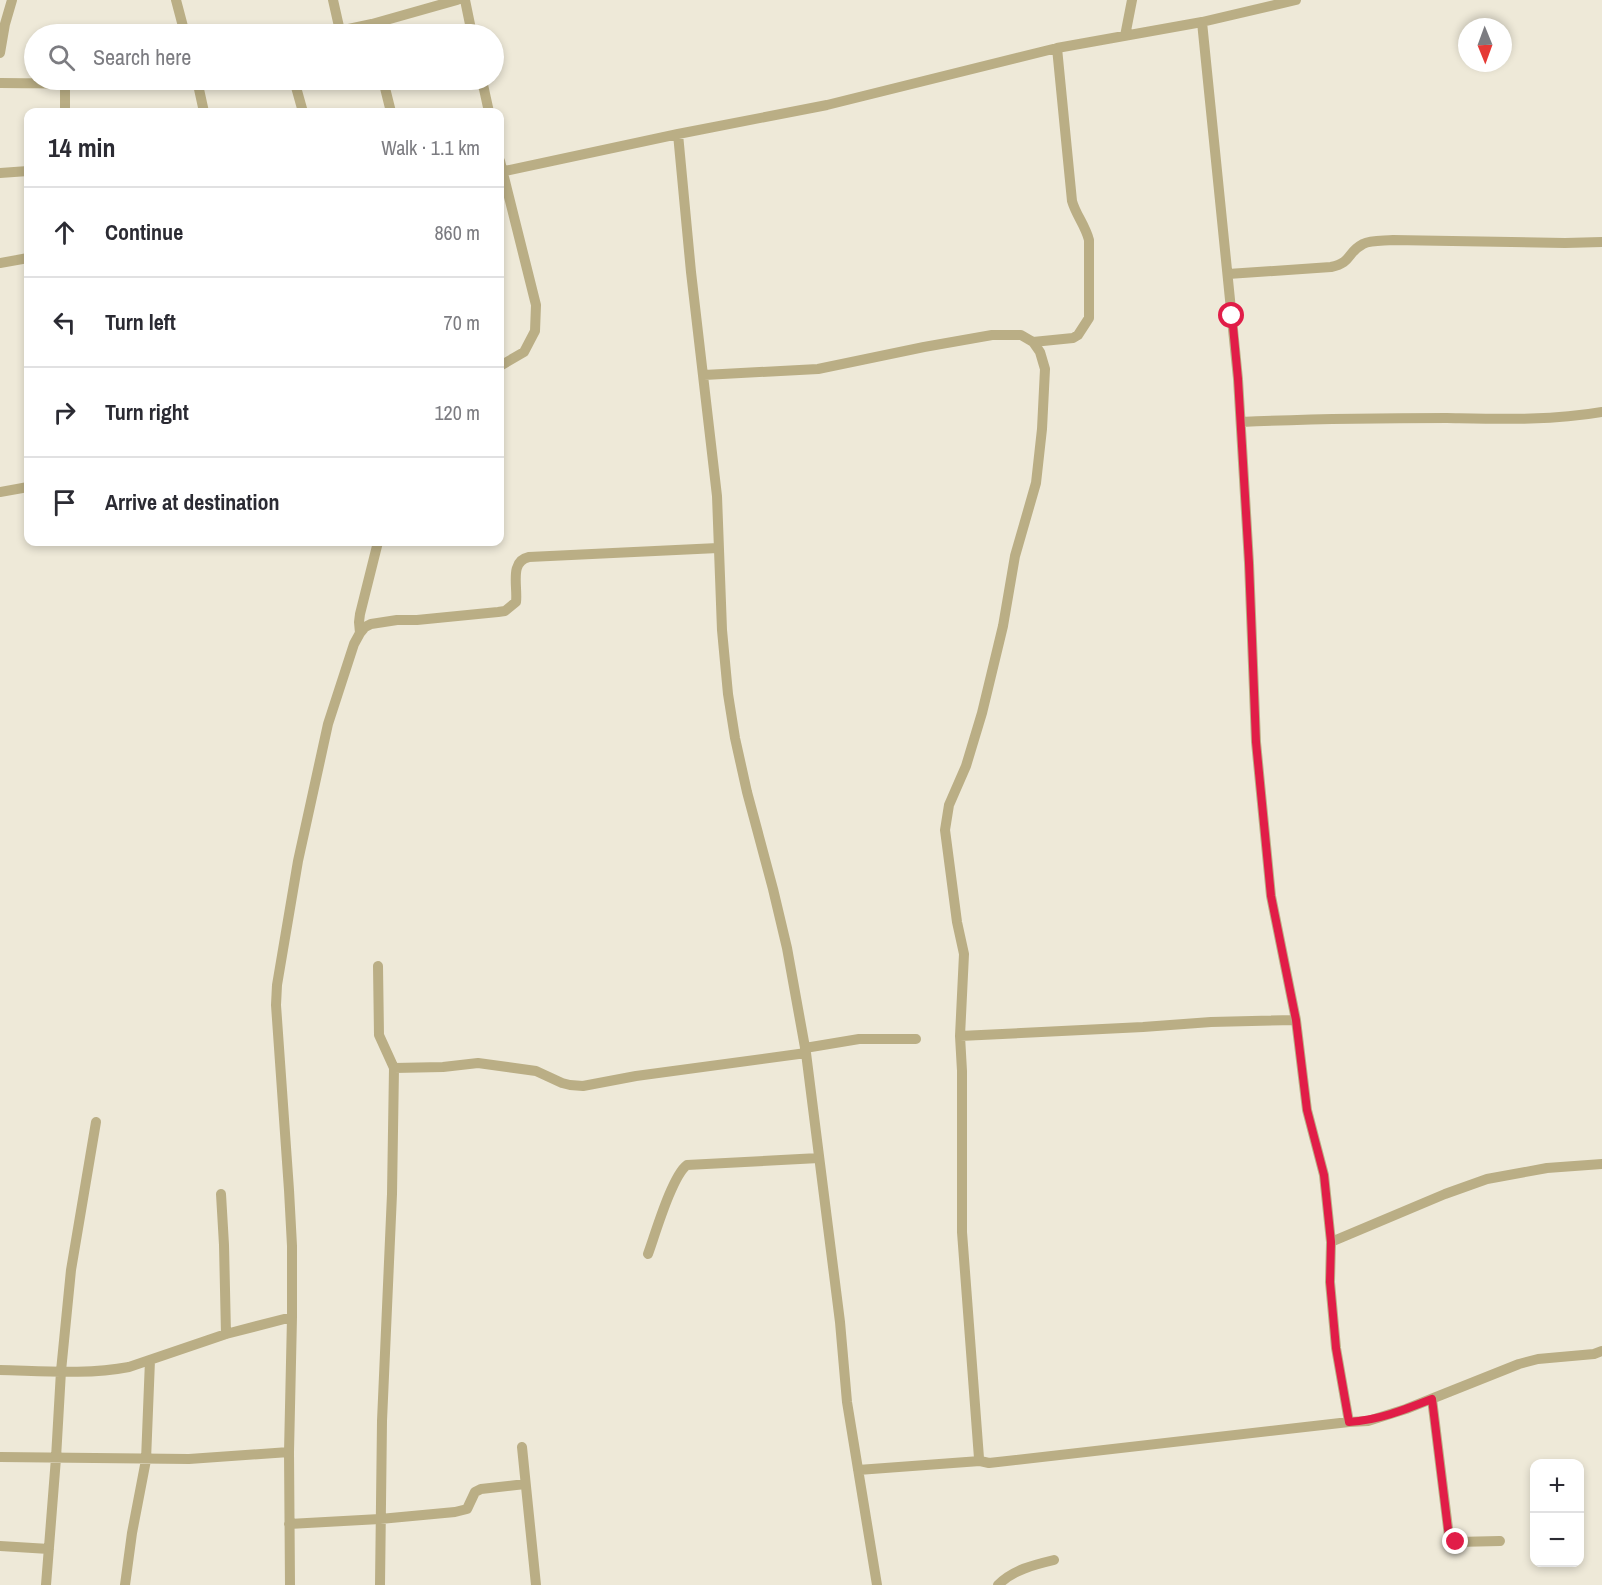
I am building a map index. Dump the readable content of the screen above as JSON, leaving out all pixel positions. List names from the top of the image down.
{
  "north": "bottom",
  "page": {
    "search": "Search here",
    "heading": ["14 min", "Walk · 1.1 km"],
    "list": [
      ["Continue", "860 m"],
      ["Turn left", "70 m"],
      ["Turn right", "120 m"],
      "Arrive at destination"
    ],
    "map_buttons": ["+", "−"]
  }
}
